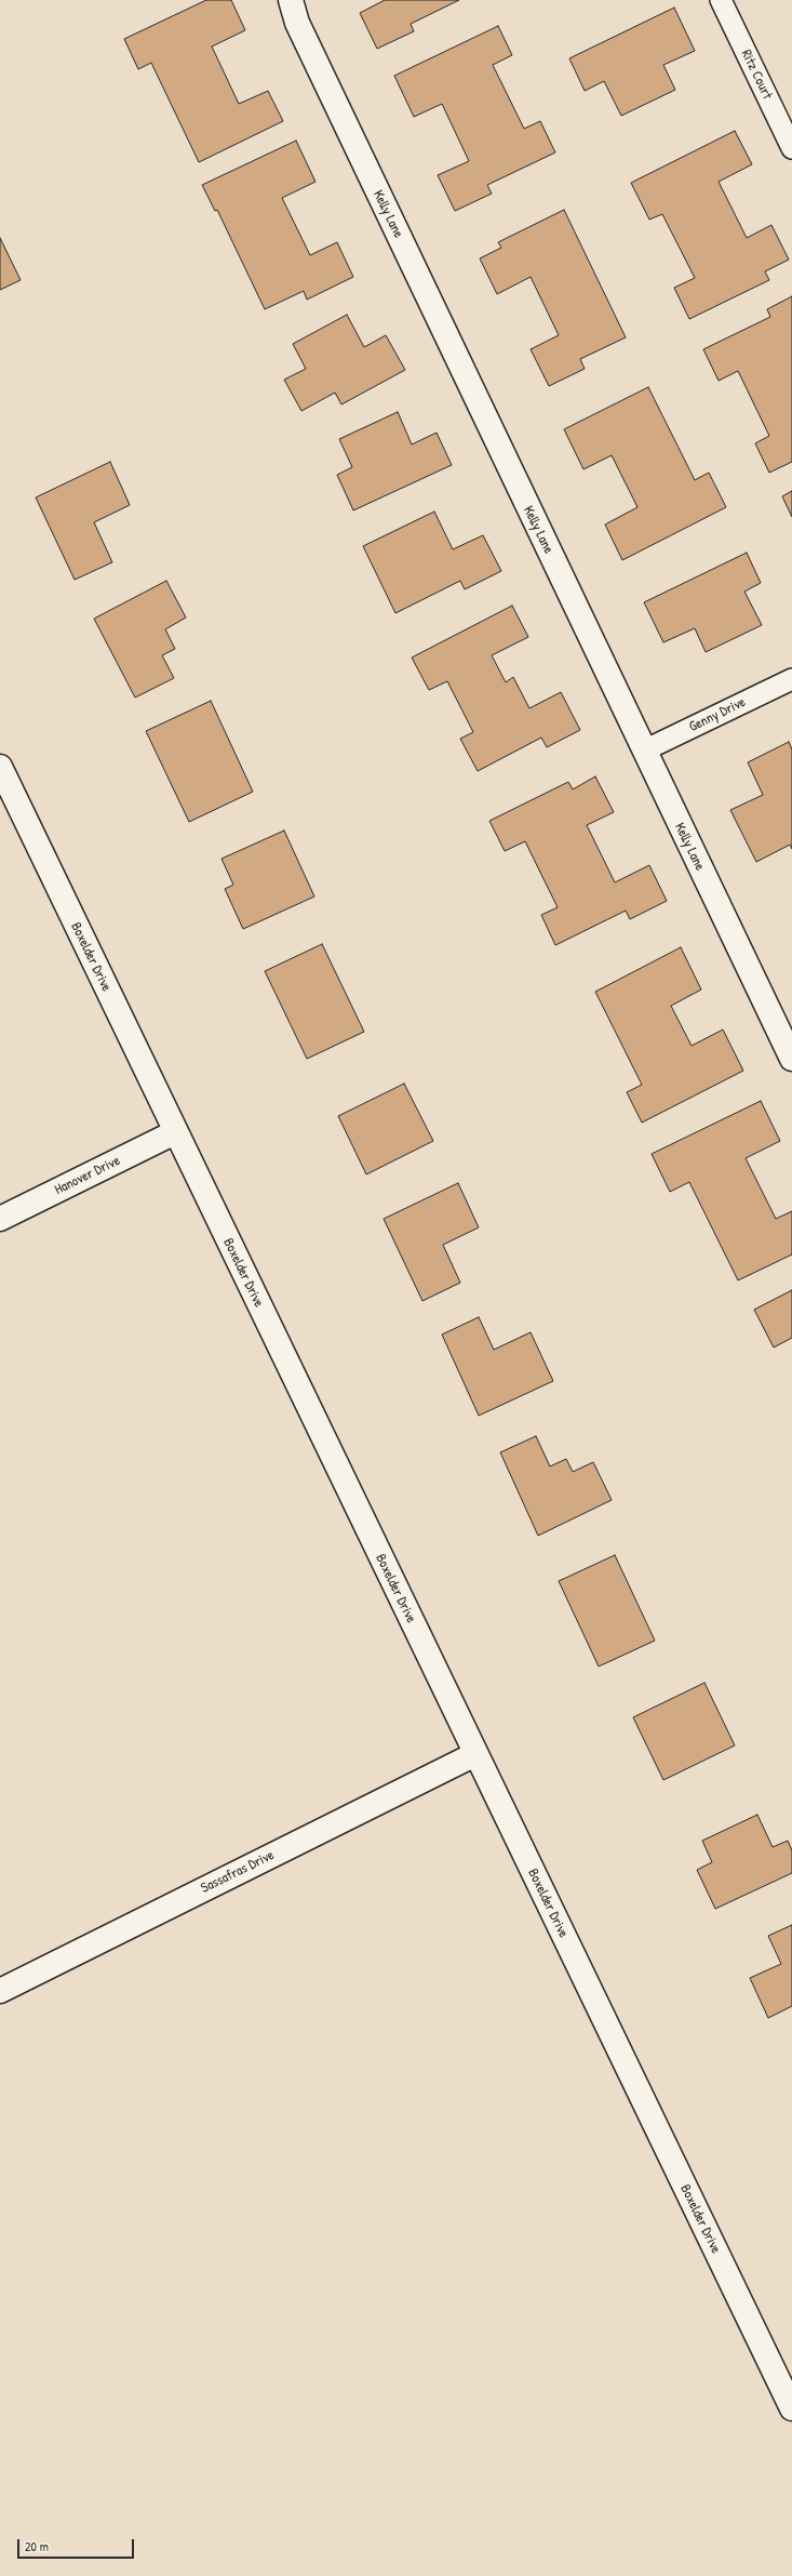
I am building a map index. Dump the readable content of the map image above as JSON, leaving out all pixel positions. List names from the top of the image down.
{
  "streets": {
    "street": [
      "Kelly Lane",
      "Boxelder Drive",
      "Hanover Drive",
      "Sassafras Drive"
    ],
    "lane": ["Ritz Court", "Genny Drive"]
  },
  "crossings": [
    ["Kelly Lane", "Genny Drive"],
    ["Boxelder Drive", "Hanover Drive"],
    ["Boxelder Drive", "Sassafras Drive"]
  ],
  "scale_bar": "20 m"
}
